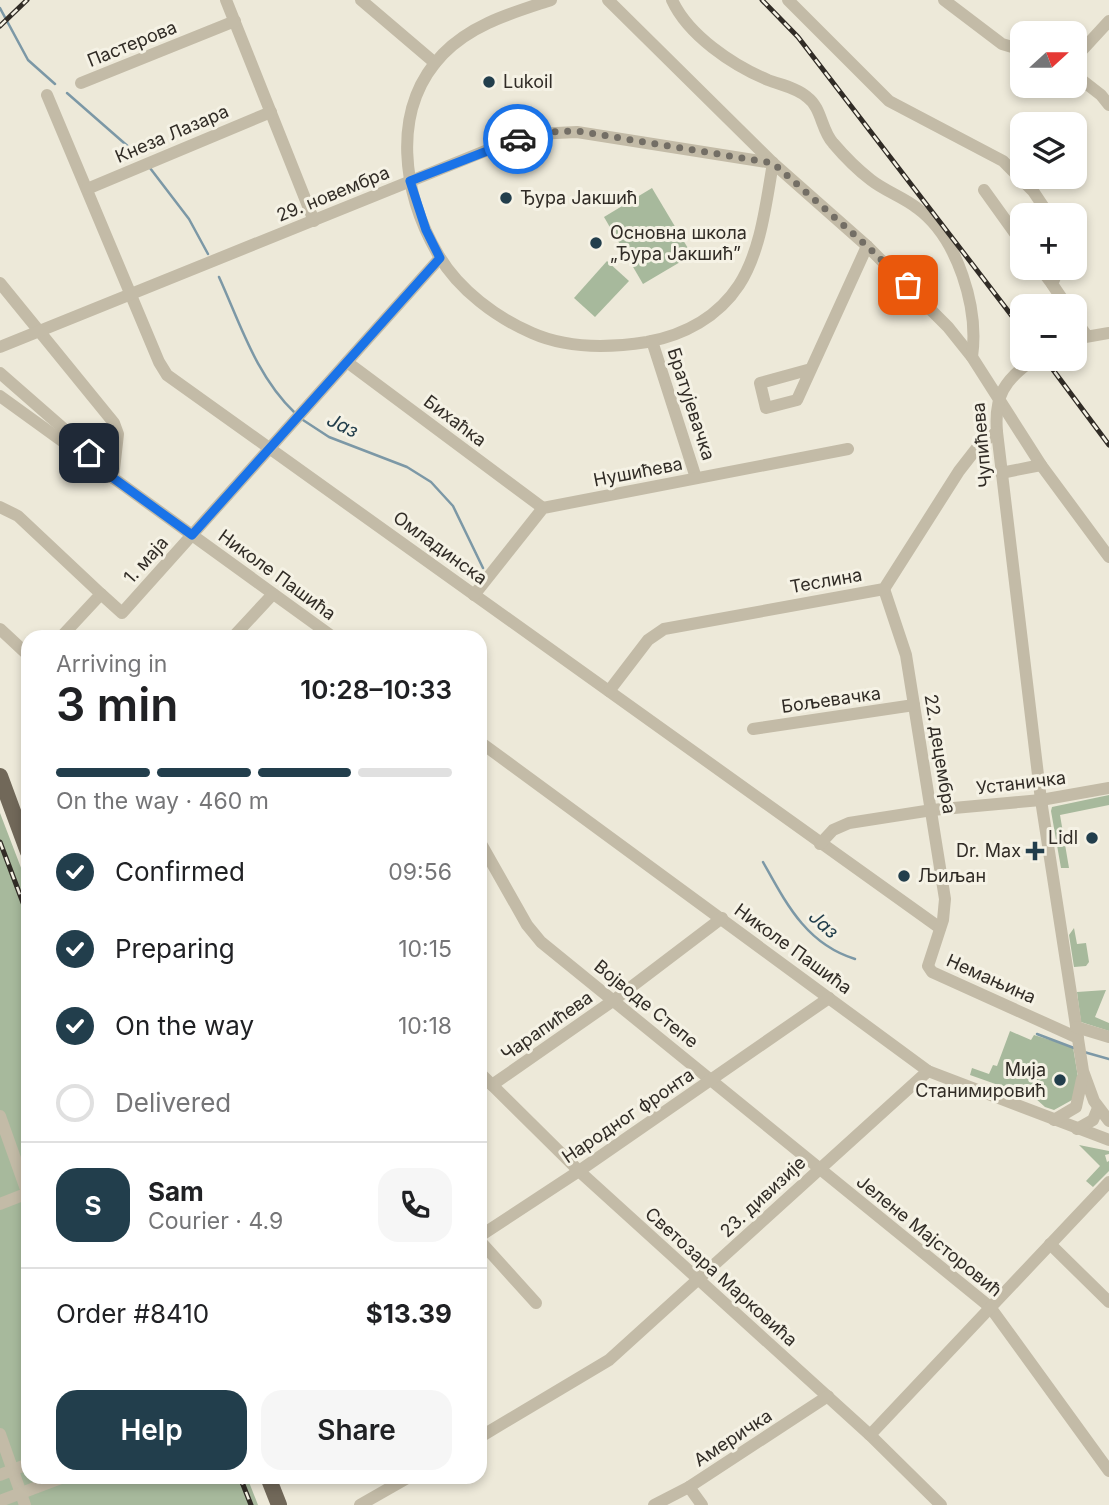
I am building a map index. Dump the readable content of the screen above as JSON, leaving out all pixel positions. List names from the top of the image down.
{
  "streets": {
    "street": [
      "Пастерова",
      "Кнеза Лазара",
      "29. новембра",
      "Братујевачка",
      "Бихаћка",
      "Чупићева",
      "Нушићева",
      "Омладинска",
      "1. маја",
      "Николе Пашића",
      "Теслина",
      "Бољевачка",
      "22. децембра",
      "Устаничка",
      "Немањина",
      "Војводе Степе",
      "Чарапићева",
      "Народног фронта",
      "23. дивизије",
      "Јелене Мајсторовић",
      "Светозара Марковића",
      "Америчка"
    ]
  },
  "crossings": [
    ["Кнеза Лазара", "Омладинска"],
    ["29. новембра", "Чупићева"],
    ["29. новембра", "Омладинска"],
    ["Братујевачка", "Нушићева"],
    ["Бихаћка", "Нушићева"],
    ["Бихаћка", "1. маја"],
    ["Чупићева", "Теслина"],
    ["Чупићева", "Устаничка"],
    ["Чупићева", "Немањина"],
    ["Омладинска", "1. маја"],
    ["Омладинска", "Теслина"],
    ["Омладинска", "22. децембра"],
    ["Омладинска", "Устаничка"],
    ["Омладинска", "Немањина"],
    ["1. маја", "Николе Пашића"],
    ["Николе Пашића", "Чарапићева"],
    ["Николе Пашића", "Народног фронта"],
    ["Николе Пашића", "23. дивизије"],
    ["Теслина", "22. децембра"],
    ["Бољевачка", "22. децембра"],
    ["22. децембра", "Устаничка"],
    ["22. децембра", "Немањина"],
    ["Војводе Степе", "Чарапићева"],
    ["Војводе Степе", "Народног фронта"],
    ["Војводе Степе", "23. дивизије"],
    ["Војводе Степе", "Јелене Мајсторовић"],
    ["Чарапићева", "Светозара Марковића"],
    ["Народног фронта", "Светозара Марковића"],
    ["23. дивизије", "Јелене Мајсторовић"],
    ["23. дивизије", "Светозара Марковића"],
    ["Светозара Марковића", "Америчка"]
  ],
  "water": ["Јаз"],
  "places": {
    "other": [
      "Lukoil",
      "Ђура Јакшић",
      "Основна школа „Ђура Јакшић”",
      "Lidl",
      "Љиљан",
      "Мија Станимировић"
    ],
    "health": ["Dr. Max"]
  },
  "north": "right",
  "page": {
    "map_buttons": ["+", "−"],
    "heading": ["3 min", "Arriving in", "10:28–10:33"],
    "panel": [
      "Sam",
      "Courier · 4.9",
      "Order #8410",
      "$13.39"
    ],
    "bar": "On the way · 460 m",
    "list": [
      ["Confirmed", "09:56"],
      ["Preparing", "10:15"],
      ["On the way", "10:18"],
      "Delivered"
    ],
    "round": "S",
    "buttons": ["Help", "Share"]
  }
}
